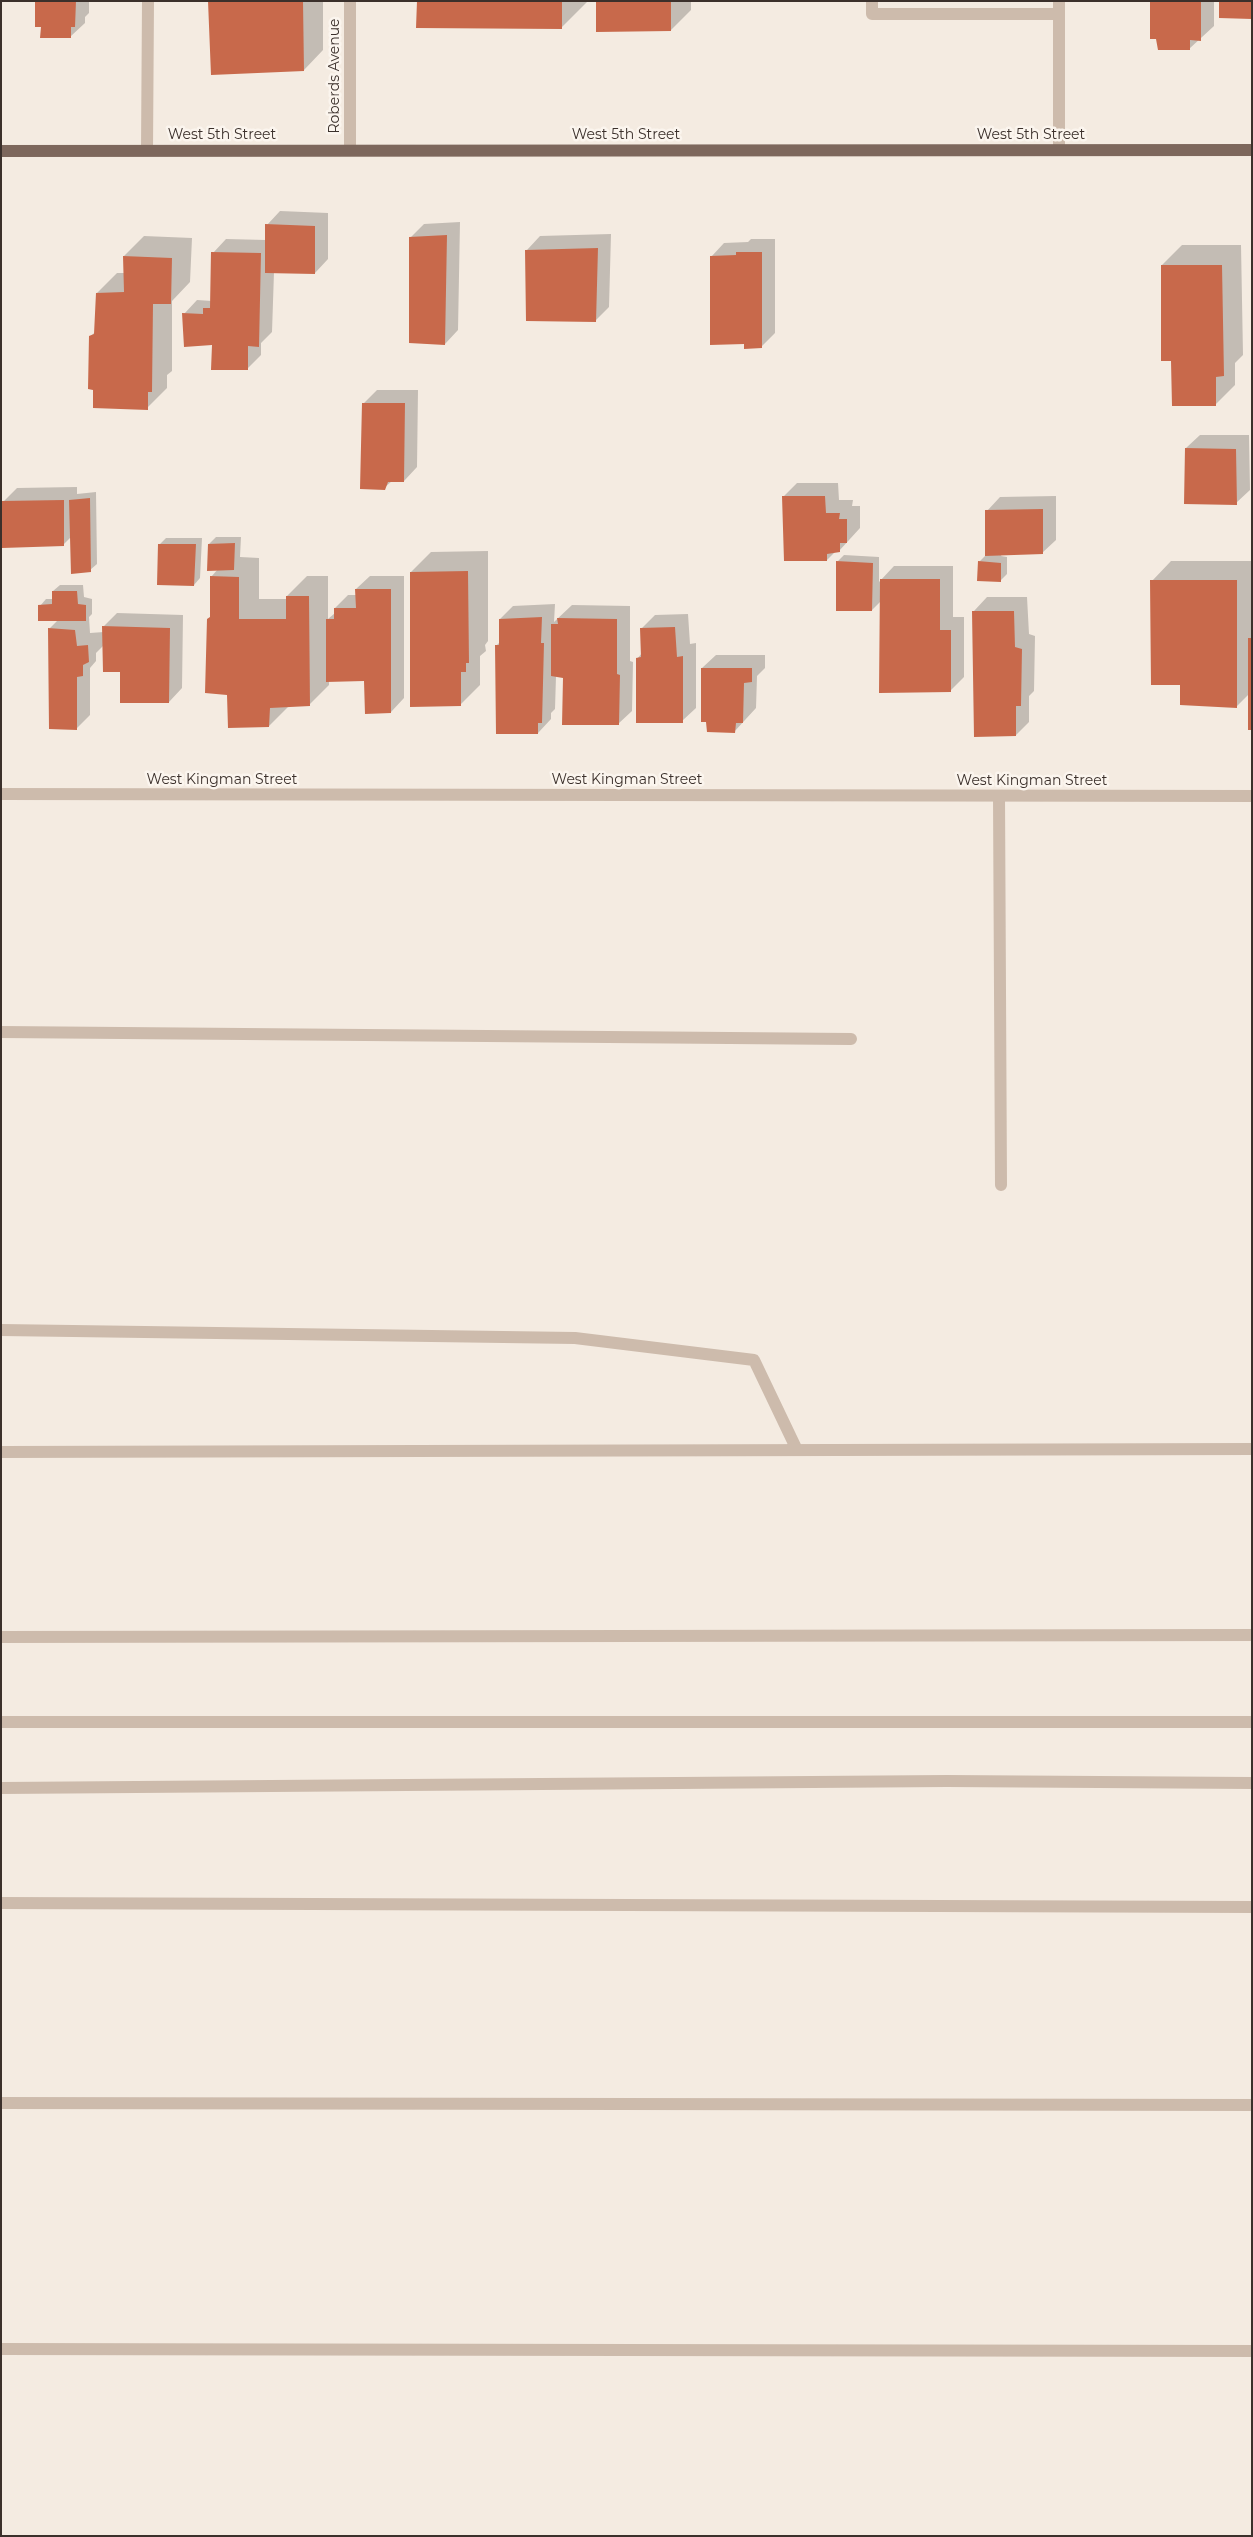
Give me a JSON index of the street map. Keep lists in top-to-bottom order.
{
  "streets": {
    "main road": ["West 5th Street"],
    "street": ["Roberds Avenue", "West Kingman Street"]
  },
  "crossings": [
    ["Roberds Avenue", "West 5th Street"]
  ]
}
